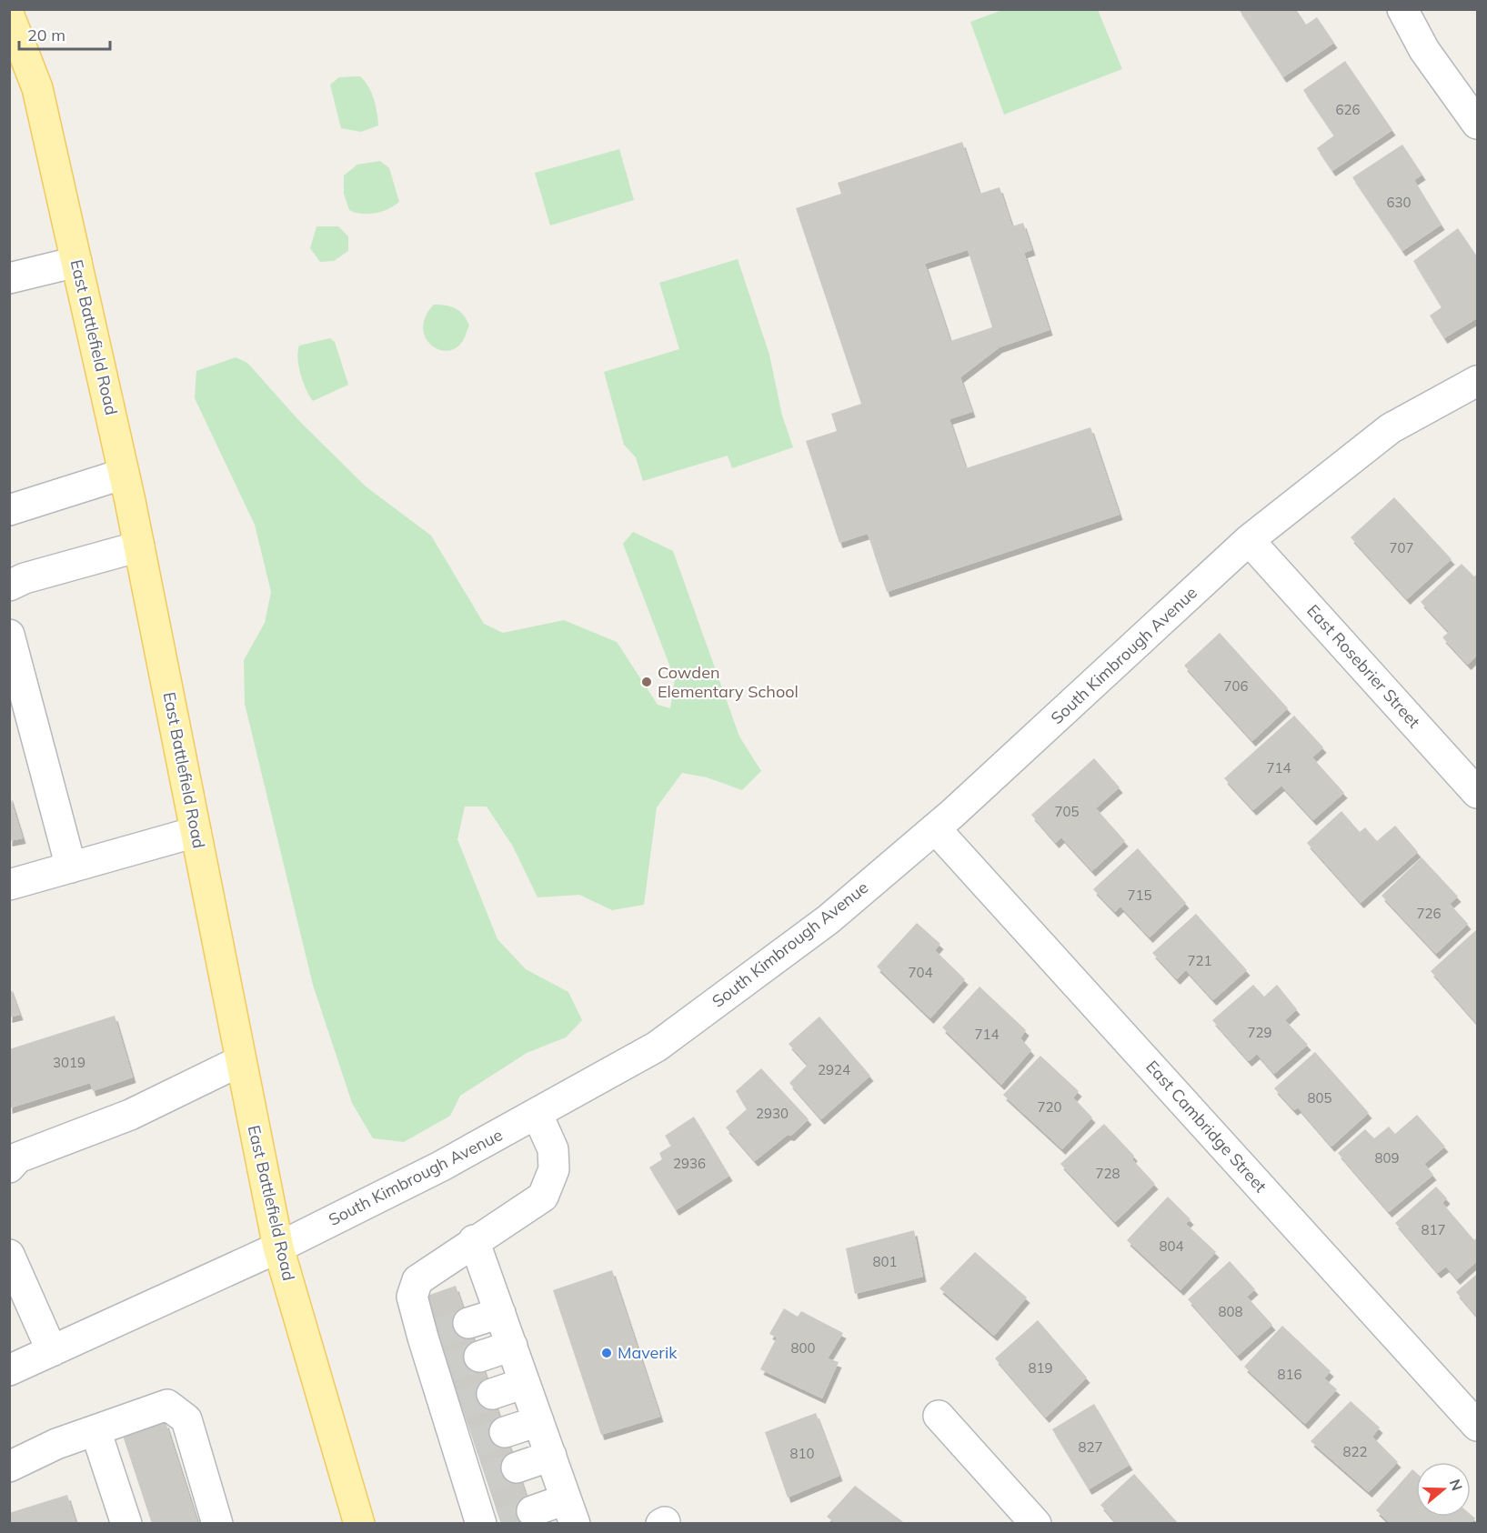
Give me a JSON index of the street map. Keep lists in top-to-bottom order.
{
  "streets": {
    "main road": ["East Battlefield Road"],
    "street": ["South Kimbrough Avenue", "East Rosebrier Street", "East Cambridge Street"]
  },
  "crossings": [
    ["East Battlefield Road", "South Kimbrough Avenue"],
    ["South Kimbrough Avenue", "East Rosebrier Street"],
    ["South Kimbrough Avenue", "East Cambridge Street"]
  ],
  "places": ["Cowden Elementary School", "Maverik"],
  "house_numbers": [
    "626",
    "630",
    "707",
    "706",
    "714",
    "705",
    "715",
    "726",
    "721",
    "704",
    "729",
    "714",
    "3019",
    "2924",
    "805",
    "720",
    "2930",
    "809",
    "2936",
    "728",
    "817",
    "804",
    "801",
    "808",
    "800",
    "819",
    "816",
    "827",
    "822",
    "810"
  ],
  "scale_bar": "20 m",
  "north": "right"
}
